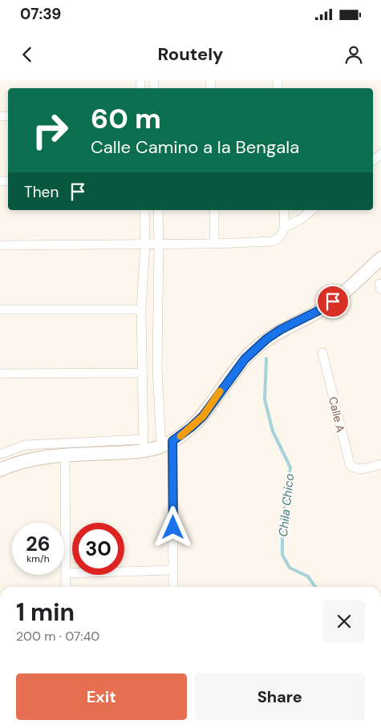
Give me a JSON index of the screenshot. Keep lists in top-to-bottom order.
{
  "streets": {
    "street": ["Calle A"]
  },
  "water": ["Chila Chico"],
  "page": {
    "status": "07:39",
    "header": "Routely",
    "turn": ["60 m", "Calle Camino a la Bengala"],
    "then": "Then",
    "speed": "26 km/h",
    "limit": "30",
    "heading": ["1 min", "200 m · 07:40"],
    "buttons": ["Exit", "Share"]
  }
}
